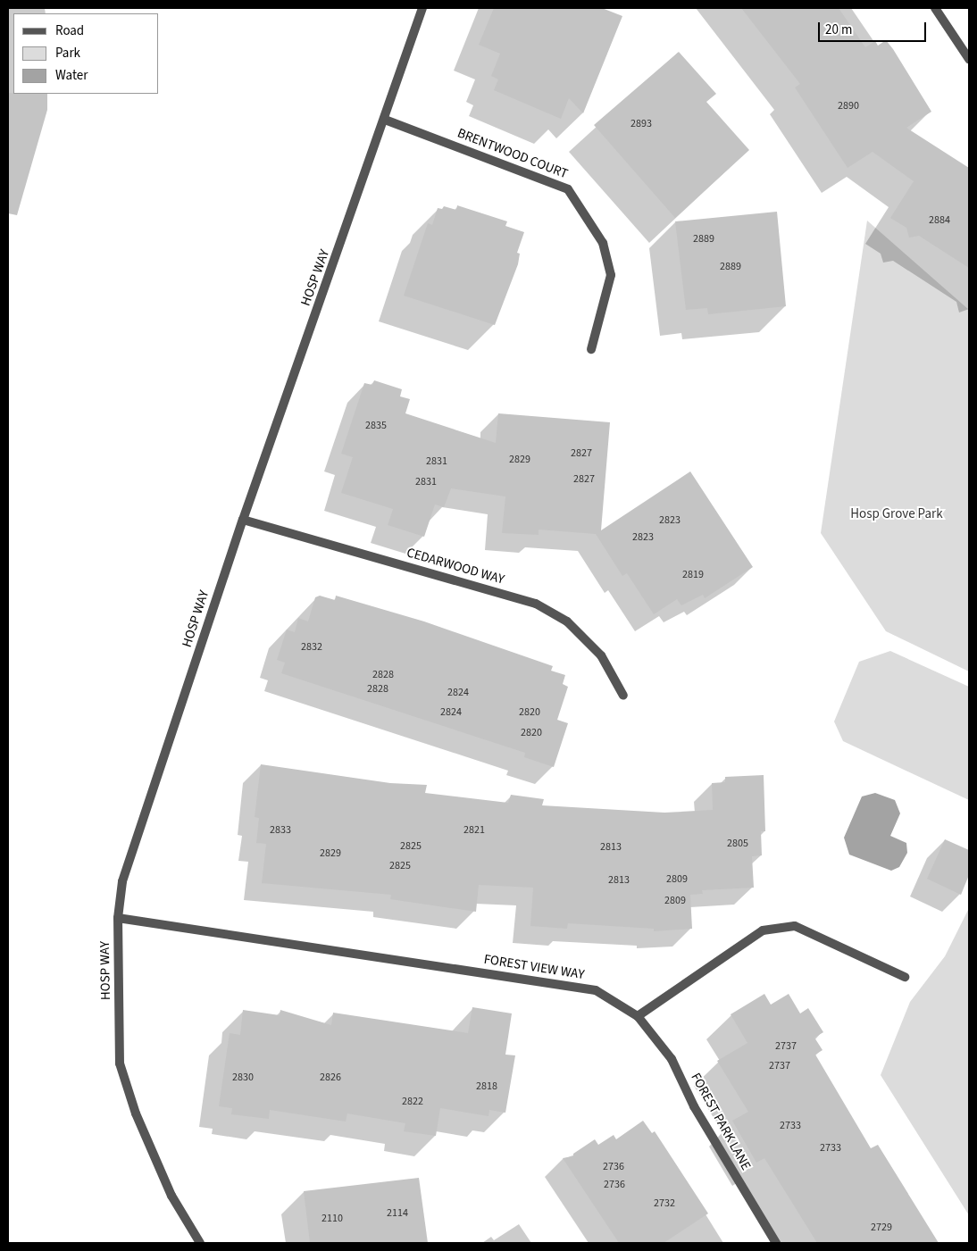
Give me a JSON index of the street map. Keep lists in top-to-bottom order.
{
  "streets": {
    "street": [
      "BRENTWOOD COURT",
      "HOSP WAY",
      "CEDARWOOD WAY",
      "FOREST VIEW WAY",
      "FOREST PARK LANE"
    ]
  },
  "crossings": [
    ["BRENTWOOD COURT", "HOSP WAY"],
    ["HOSP WAY", "CEDARWOOD WAY"],
    ["HOSP WAY", "FOREST VIEW WAY"],
    ["FOREST VIEW WAY", "FOREST PARK LANE"]
  ],
  "parks": ["Hosp Grove Park"],
  "house_numbers": [
    "2890",
    "2893",
    "2884",
    "2889",
    "2889",
    "2835",
    "2827",
    "2829",
    "2831",
    "2827",
    "2831",
    "2823",
    "2823",
    "2819",
    "2832",
    "2828",
    "2828",
    "2824",
    "2824",
    "2820",
    "2820",
    "2833",
    "2821",
    "2805",
    "2825",
    "2813",
    "2829",
    "2825",
    "2809",
    "2813",
    "2809",
    "2737",
    "2737",
    "2830",
    "2826",
    "2818",
    "2822",
    "2733",
    "2733",
    "2736",
    "2736",
    "2732",
    "2114",
    "2110",
    "2729"
  ],
  "legend": ["Road", "Park", "Water"],
  "scale_bar": "20 m"
}
